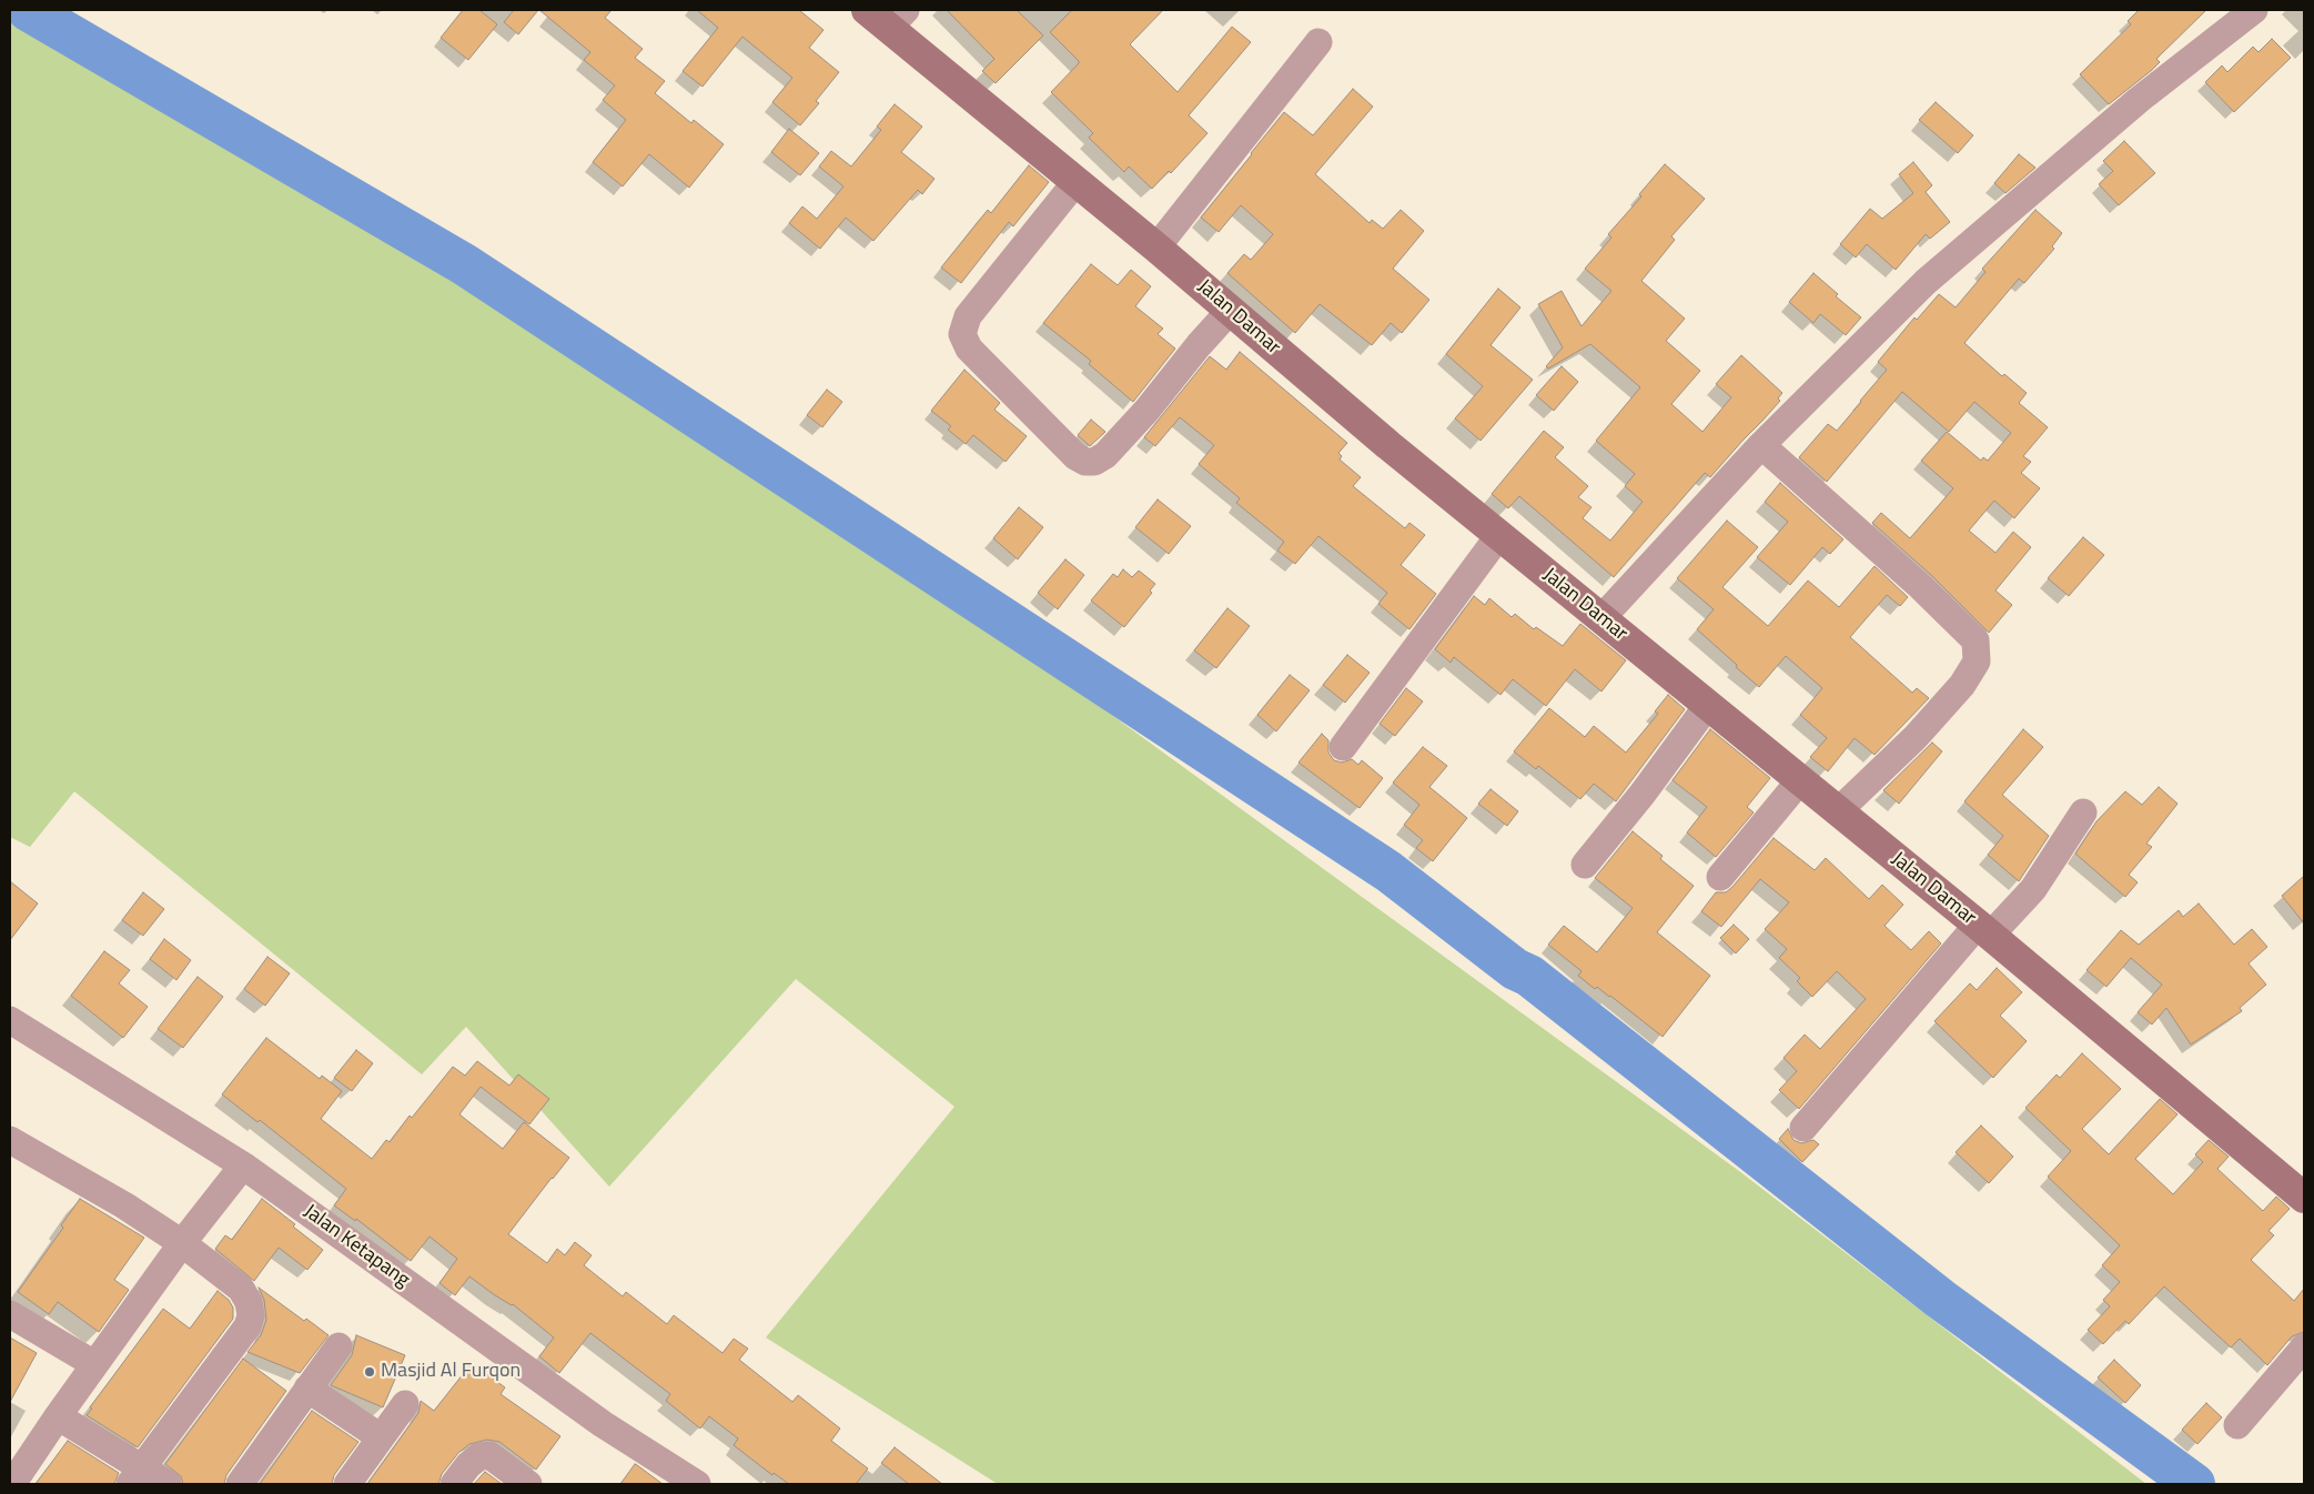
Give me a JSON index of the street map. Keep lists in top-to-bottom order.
{
  "streets": {
    "street": ["Jalan Damar", "Jalan Ketapang"]
  },
  "places": ["Masjid Al Furqon"]
}
